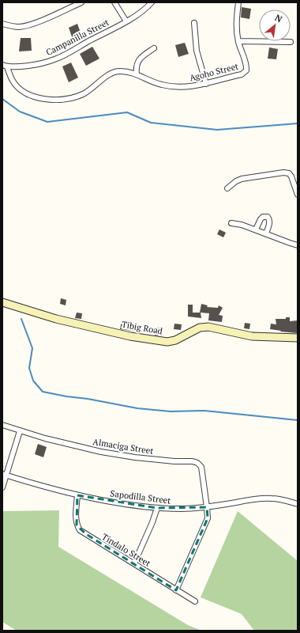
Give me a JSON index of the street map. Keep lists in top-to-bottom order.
{
  "streets": {
    "main road": ["Tibig Road"],
    "street": [
      "Campanilla Street",
      "Agoho Street",
      "Almaciga Street",
      "Sapodilla Street",
      "Tindalo Street"
    ]
  },
  "crossings": [
    ["Campanilla Street", "Agoho Street"],
    ["Almaciga Street", "Sapodilla Street"],
    ["Almaciga Street", "Tindalo Street"],
    ["Sapodilla Street", "Tindalo Street"]
  ],
  "north": "top right"
}
